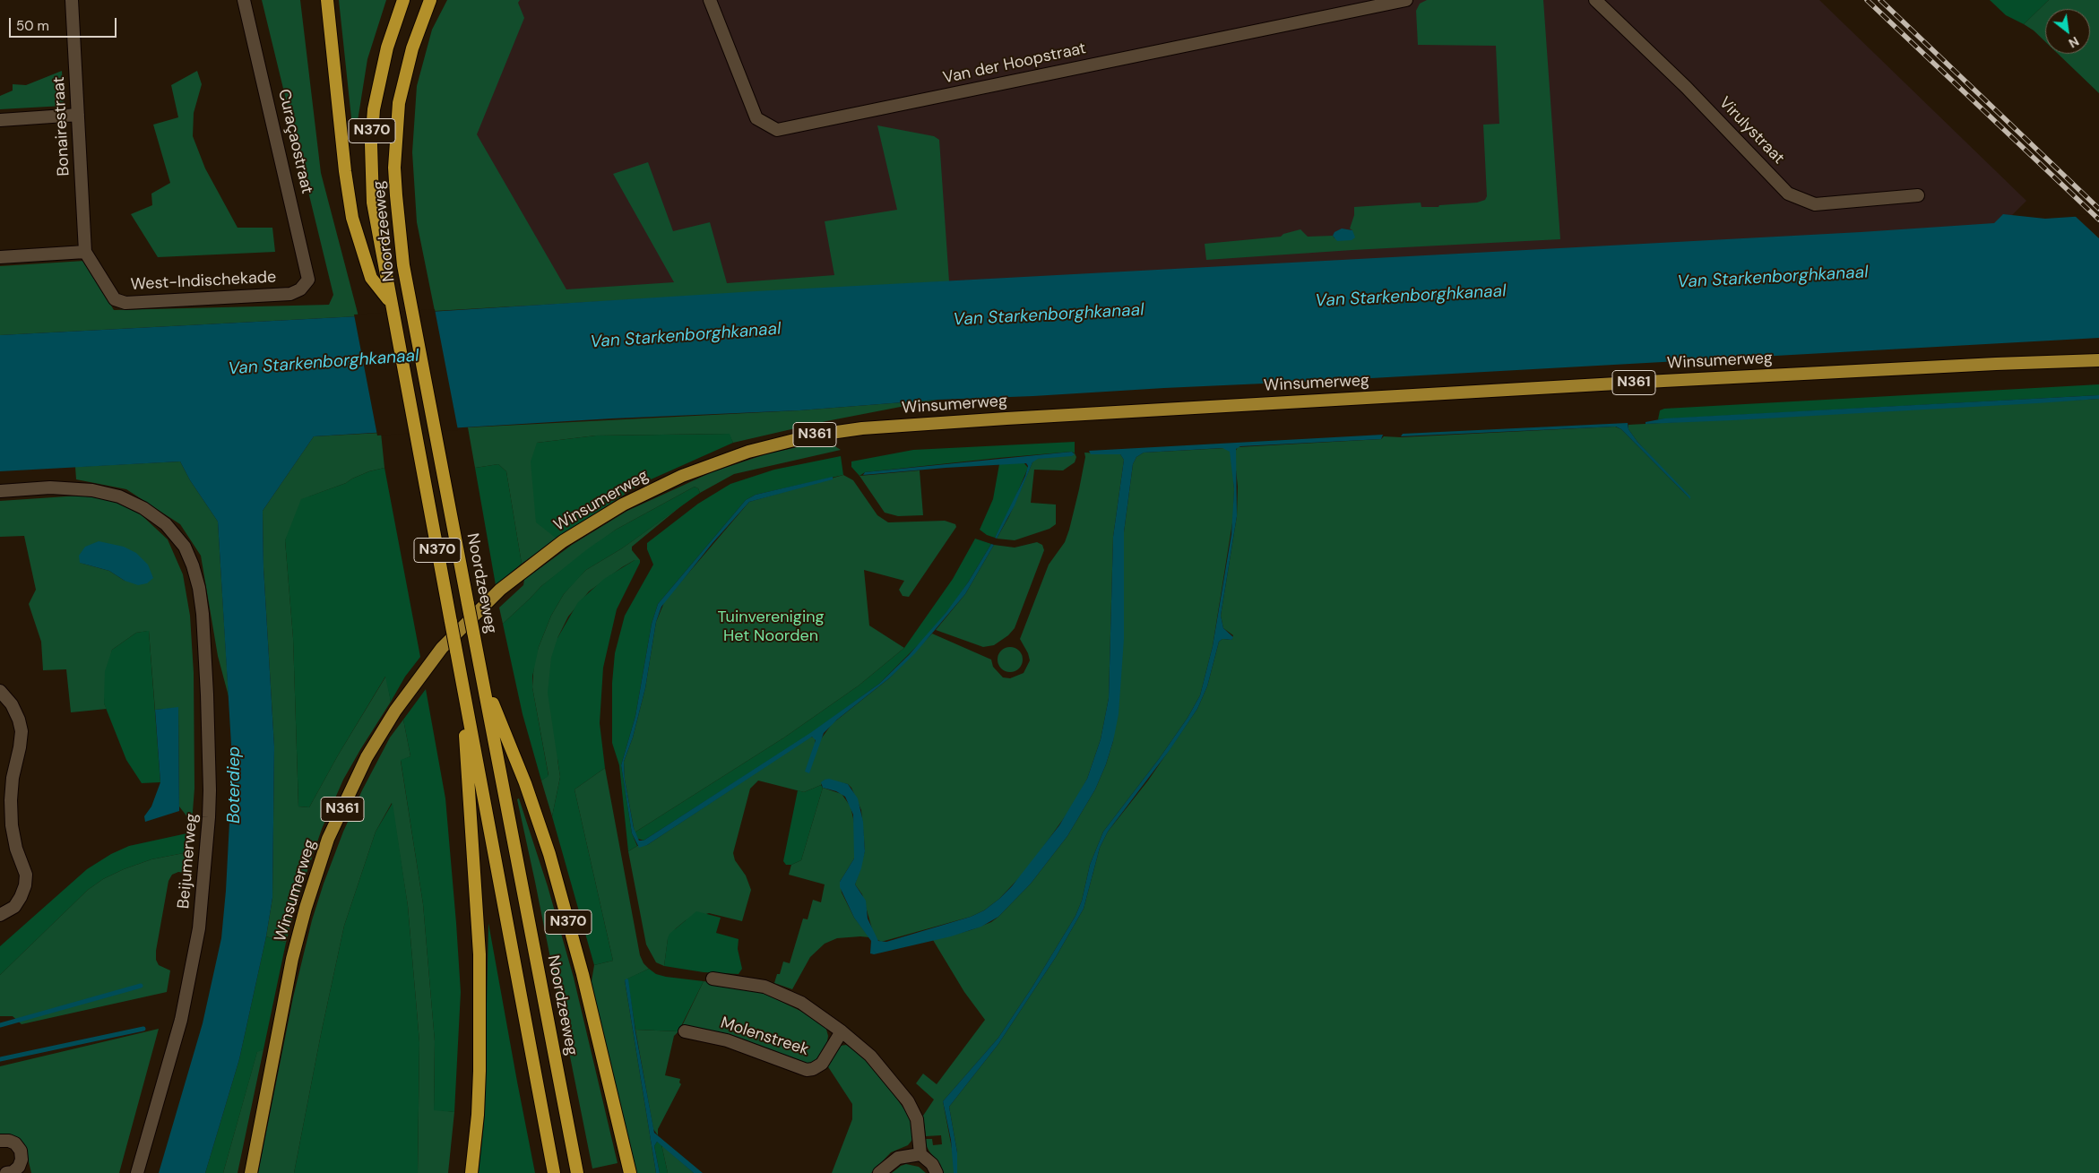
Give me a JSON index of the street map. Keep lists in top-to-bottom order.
{
  "streets": {
    "highway": ["N370", "Noordzeeweg"],
    "main road": ["Winsumerweg", "N361"],
    "street": [
      "Van der Hoopstraat",
      "Bonairestraat",
      "Virulystraat",
      "Curaçaostraat",
      "West-Indischekade",
      "Beijumerweg",
      "Molenstreek"
    ]
  },
  "crossings": [
    ["Bonairestraat", "West-Indischekade"],
    ["N370", "Noordzeeweg"],
    ["Curaçaostraat", "West-Indischekade"]
  ],
  "water": ["Van Starkenborghkanaal", "Boterdiep"],
  "parks": ["Tuinvereniging Het Noorden"],
  "scale_bar": "50 m",
  "north": "bottom right"
}
